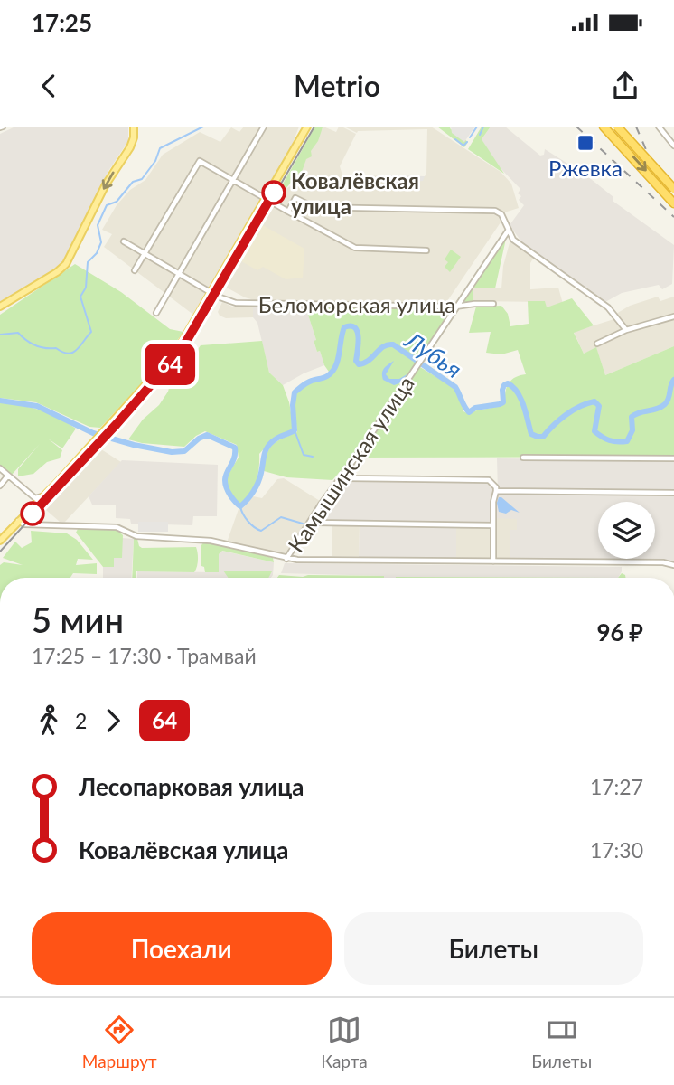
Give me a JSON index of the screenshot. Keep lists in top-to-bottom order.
{
  "streets": {
    "street": ["Беломорская улица", "Камышинская улица"]
  },
  "crossings": [
    ["Беломорская улица", "Камышинская улица"]
  ],
  "water": ["Лубья"],
  "places": {
    "transit": ["Ржевка"],
    "other": ["Ковалёвская улица"]
  },
  "lines": ["tram line 64"],
  "page": {
    "status": "17:25",
    "header": "Metrio",
    "on_map": "64",
    "heading": ["5 мин", "17:25 – 17:30 · Трамвай", "96 ₽"],
    "legs": ["2", "64"],
    "list": [
      {
        "name": "Лесопарковая улица",
        "value": "17:27"
      },
      {
        "name": "Ковалёвская улица",
        "value": "17:30"
      }
    ],
    "buttons": ["Поехали", "Билеты"],
    "tabs": ["Маршрут", "Карта", "Билеты"]
  }
}
